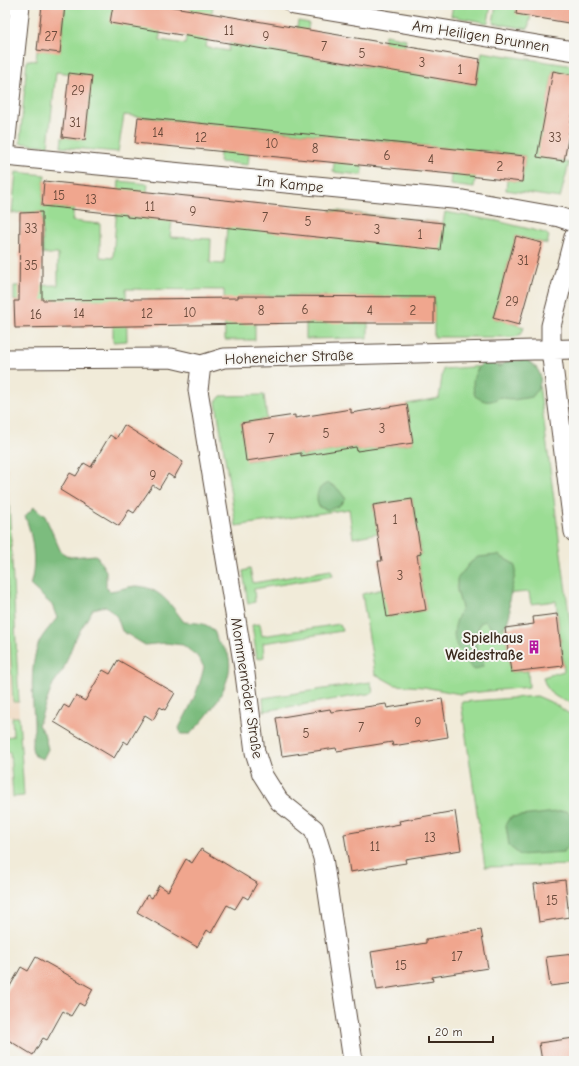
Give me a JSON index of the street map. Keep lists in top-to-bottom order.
{
  "streets": {
    "street": [
      "Am Heiligen Brunnen",
      "Im Kampe",
      "Hoheneicher Straße",
      "Mommenröder Straße"
    ]
  },
  "crossings": [
    ["Hoheneicher Straße", "Mommenröder Straße"]
  ],
  "places": {
    "building": ["Spielhaus Weidestraße"]
  },
  "house_numbers": [
    "11",
    "27",
    "9",
    "7",
    "5",
    "3",
    "1",
    "29",
    "31",
    "14",
    "12",
    "33",
    "10",
    "8",
    "6",
    "4",
    "2",
    "15",
    "13",
    "11",
    "9",
    "7",
    "5",
    "33",
    "3",
    "1",
    "31",
    "35",
    "29",
    "6",
    "8",
    "4",
    "2",
    "10",
    "14",
    "12",
    "16",
    "3",
    "5",
    "7",
    "9",
    "1",
    "3",
    "9",
    "7",
    "5",
    "13",
    "11",
    "15",
    "17",
    "15"
  ],
  "scale_bar": "20 m"
}
